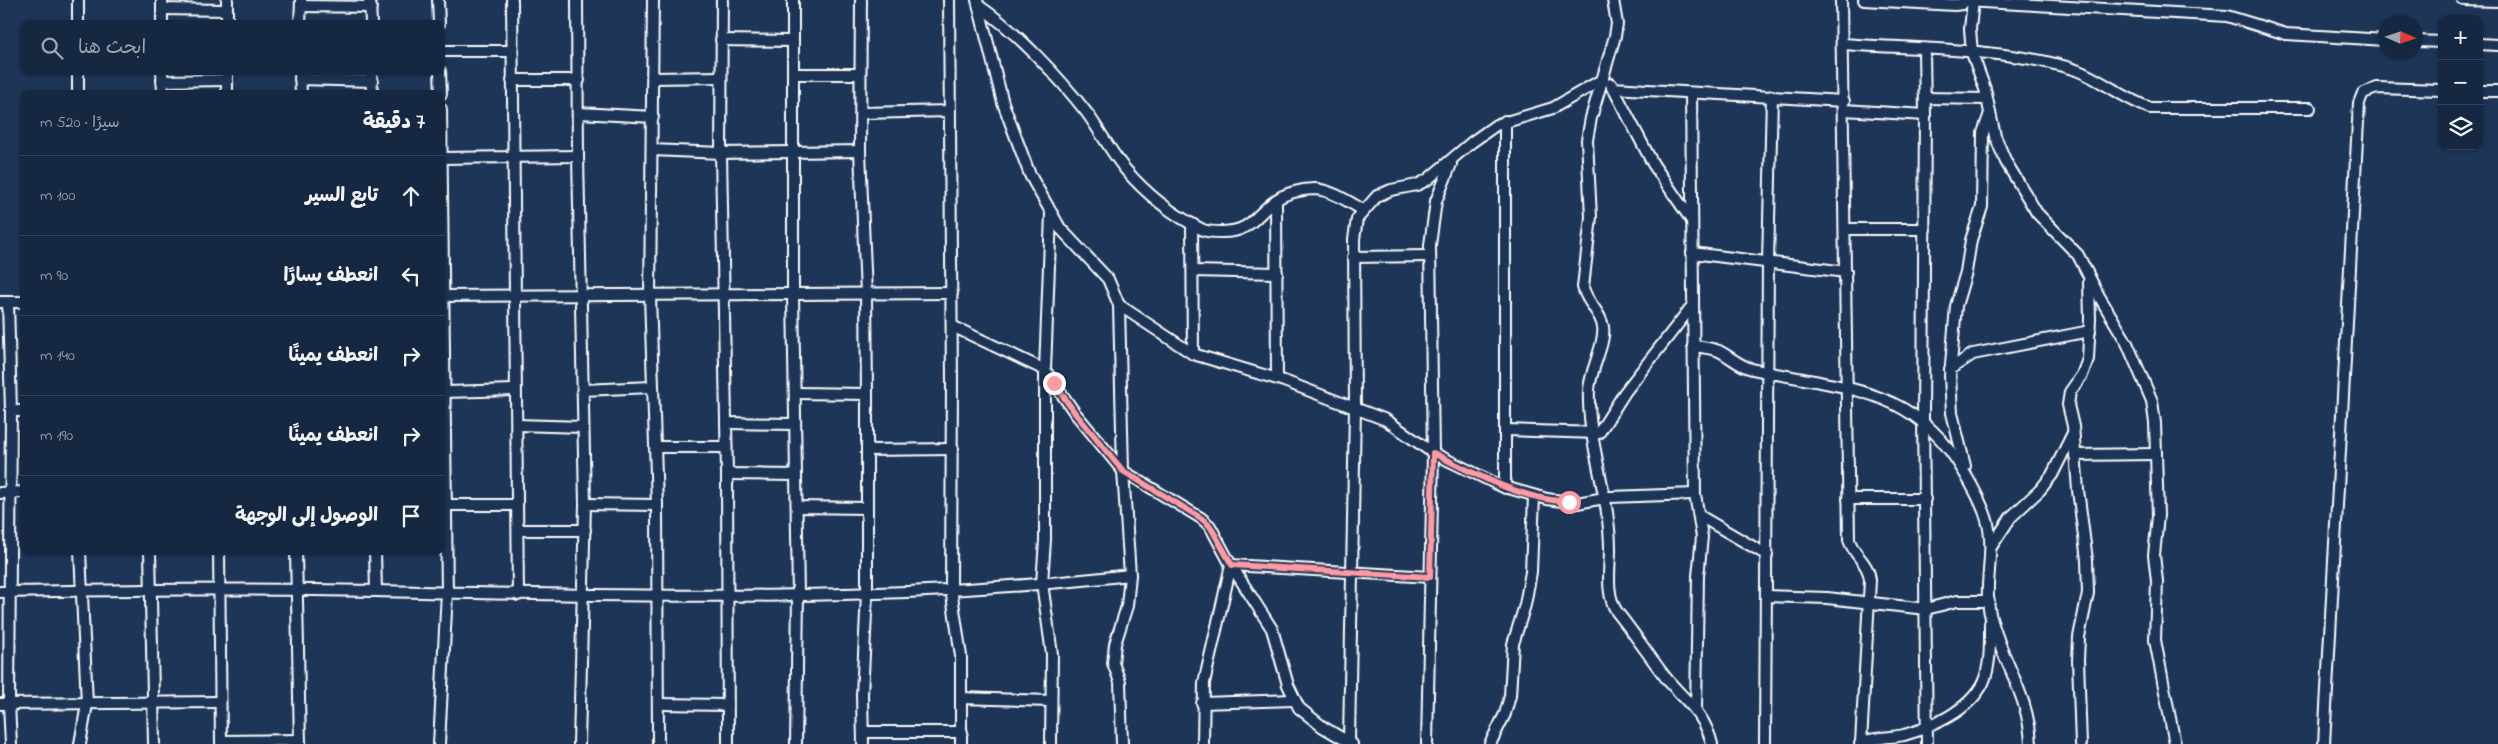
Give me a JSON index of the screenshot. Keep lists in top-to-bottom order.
{
  "north": "right",
  "page": {
    "map_buttons": ["+", "−"],
    "search": "ابحث هنا",
    "heading": ["7 دقيقة", "سيرًا · 520 m"],
    "list": [
      ["تابع السير", "100 m"],
      ["انعطف يسارًا", "90 m"],
      ["انعطف يمينًا", "140 m"],
      ["انعطف يمينًا", "190 m"],
      "الوصول إلى الوجهة"
    ]
  }
}
